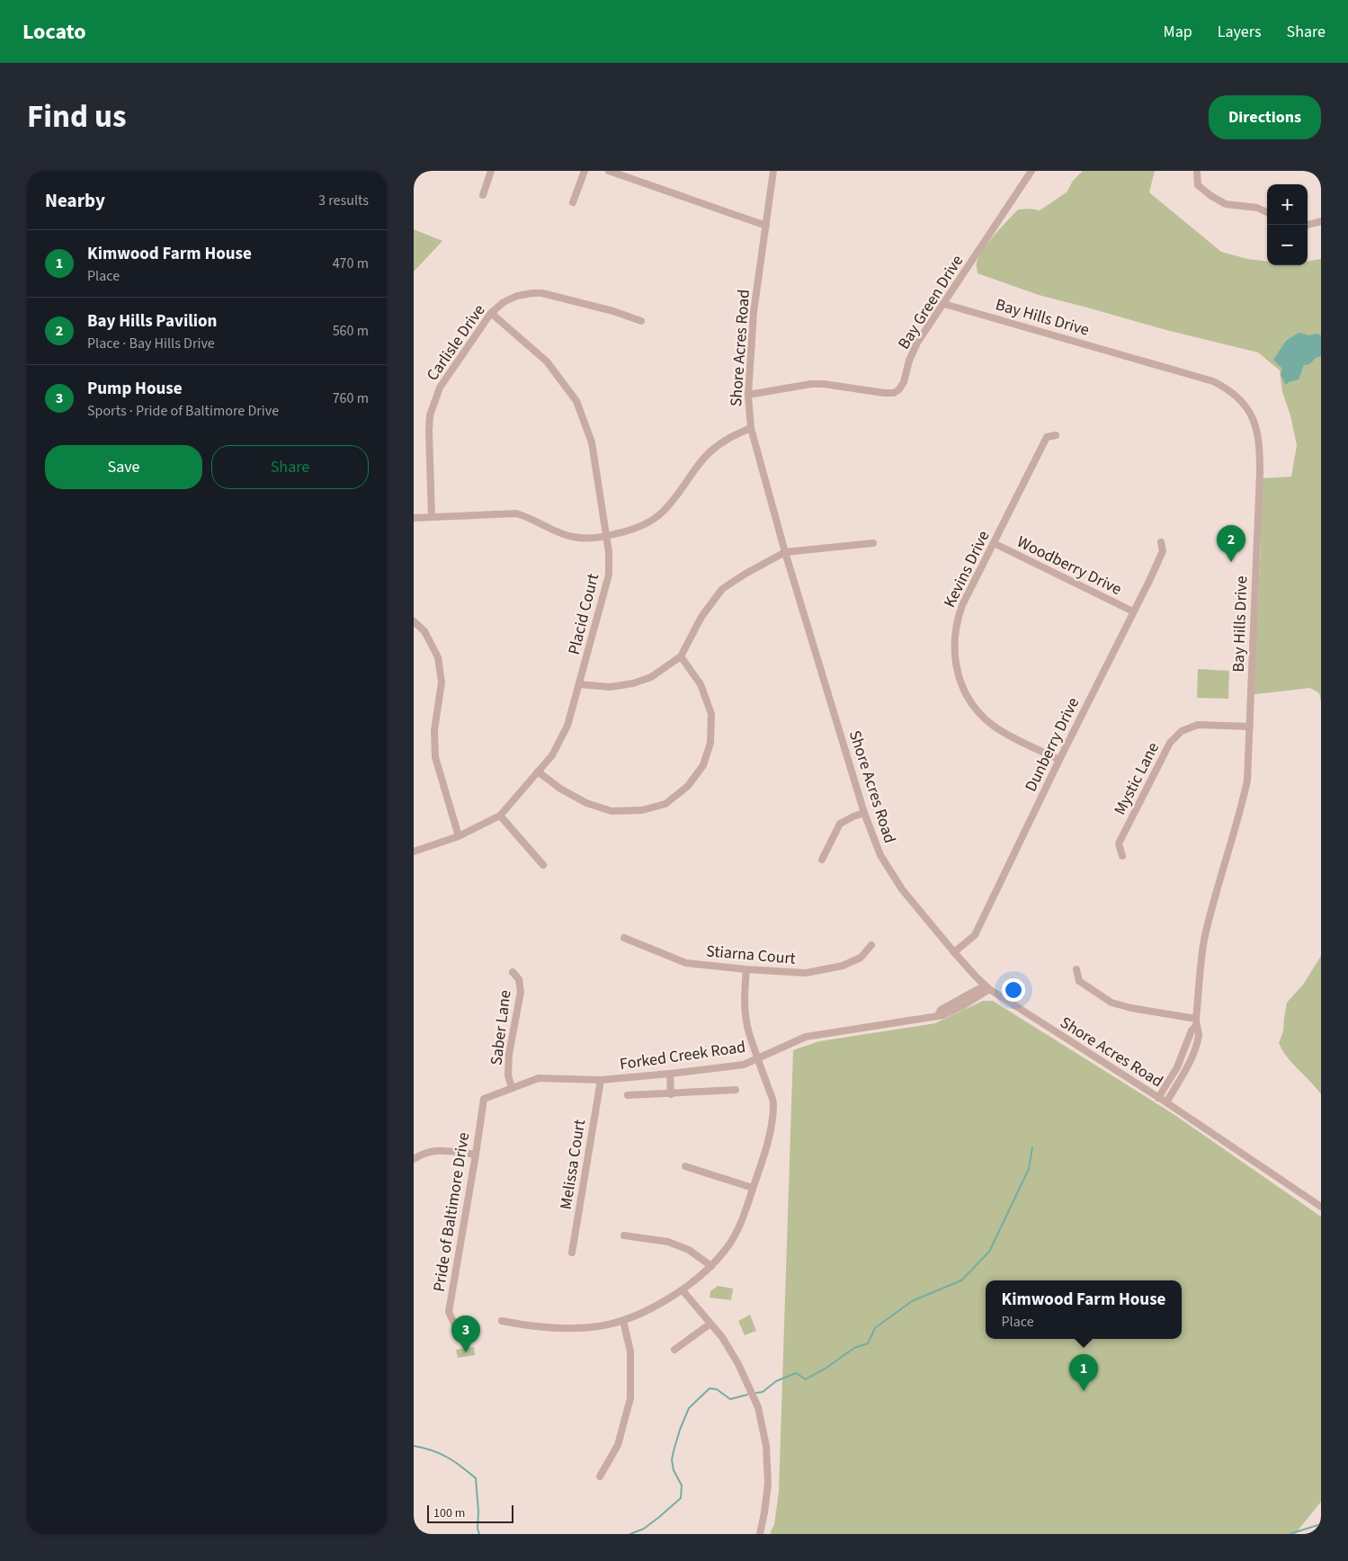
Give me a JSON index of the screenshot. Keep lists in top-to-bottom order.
{
  "streets": {
    "street": [
      "Bay Green Drive",
      "Bay Hills Drive",
      "Carlisle Drive",
      "Shore Acres Road",
      "Woodberry Drive",
      "Kevins Drive",
      "Placid Court",
      "Dunberry Drive",
      "Mystic Lane",
      "Stiarna Court",
      "Saber Lane",
      "Forked Creek Road",
      "Melissa Court",
      "Pride of Baltimore Drive"
    ]
  },
  "crossings": [
    ["Bay Green Drive", "Bay Hills Drive"],
    ["Bay Green Drive", "Shore Acres Road"],
    ["Bay Hills Drive", "Shore Acres Road"],
    ["Bay Hills Drive", "Mystic Lane"],
    ["Carlisle Drive", "Placid Court"],
    ["Shore Acres Road", "Dunberry Drive"],
    ["Shore Acres Road", "Forked Creek Road"],
    ["Woodberry Drive", "Kevins Drive"],
    ["Woodberry Drive", "Dunberry Drive"],
    ["Kevins Drive", "Dunberry Drive"],
    ["Saber Lane", "Forked Creek Road"],
    ["Forked Creek Road", "Melissa Court"],
    ["Forked Creek Road", "Pride of Baltimore Drive"]
  ],
  "scale_bar": "100 m",
  "page": {
    "header": "Locato",
    "nav": ["Map", "Layers", "Share"],
    "title": "Find us",
    "buttons": [
      "Directions",
      ["Save", "Share"]
    ],
    "heading": ["Nearby", "3 results"],
    "map_buttons": ["+", "−"],
    "list": [
      {
        "mark": "1",
        "name": "Kimwood Farm House",
        "note": "Place",
        "value": "470 m"
      },
      {
        "mark": "2",
        "name": "Bay Hills Pavilion",
        "note": "Place · Bay Hills Drive",
        "value": "560 m"
      },
      {
        "mark": "3",
        "name": "Pump House",
        "note": "Sports · Pride of Baltimore Drive",
        "value": "760 m"
      }
    ],
    "pins": ["2", "3", "1"],
    "popup": ["Kimwood Farm House", "Place"],
    "scale": "100 m"
  }
}
